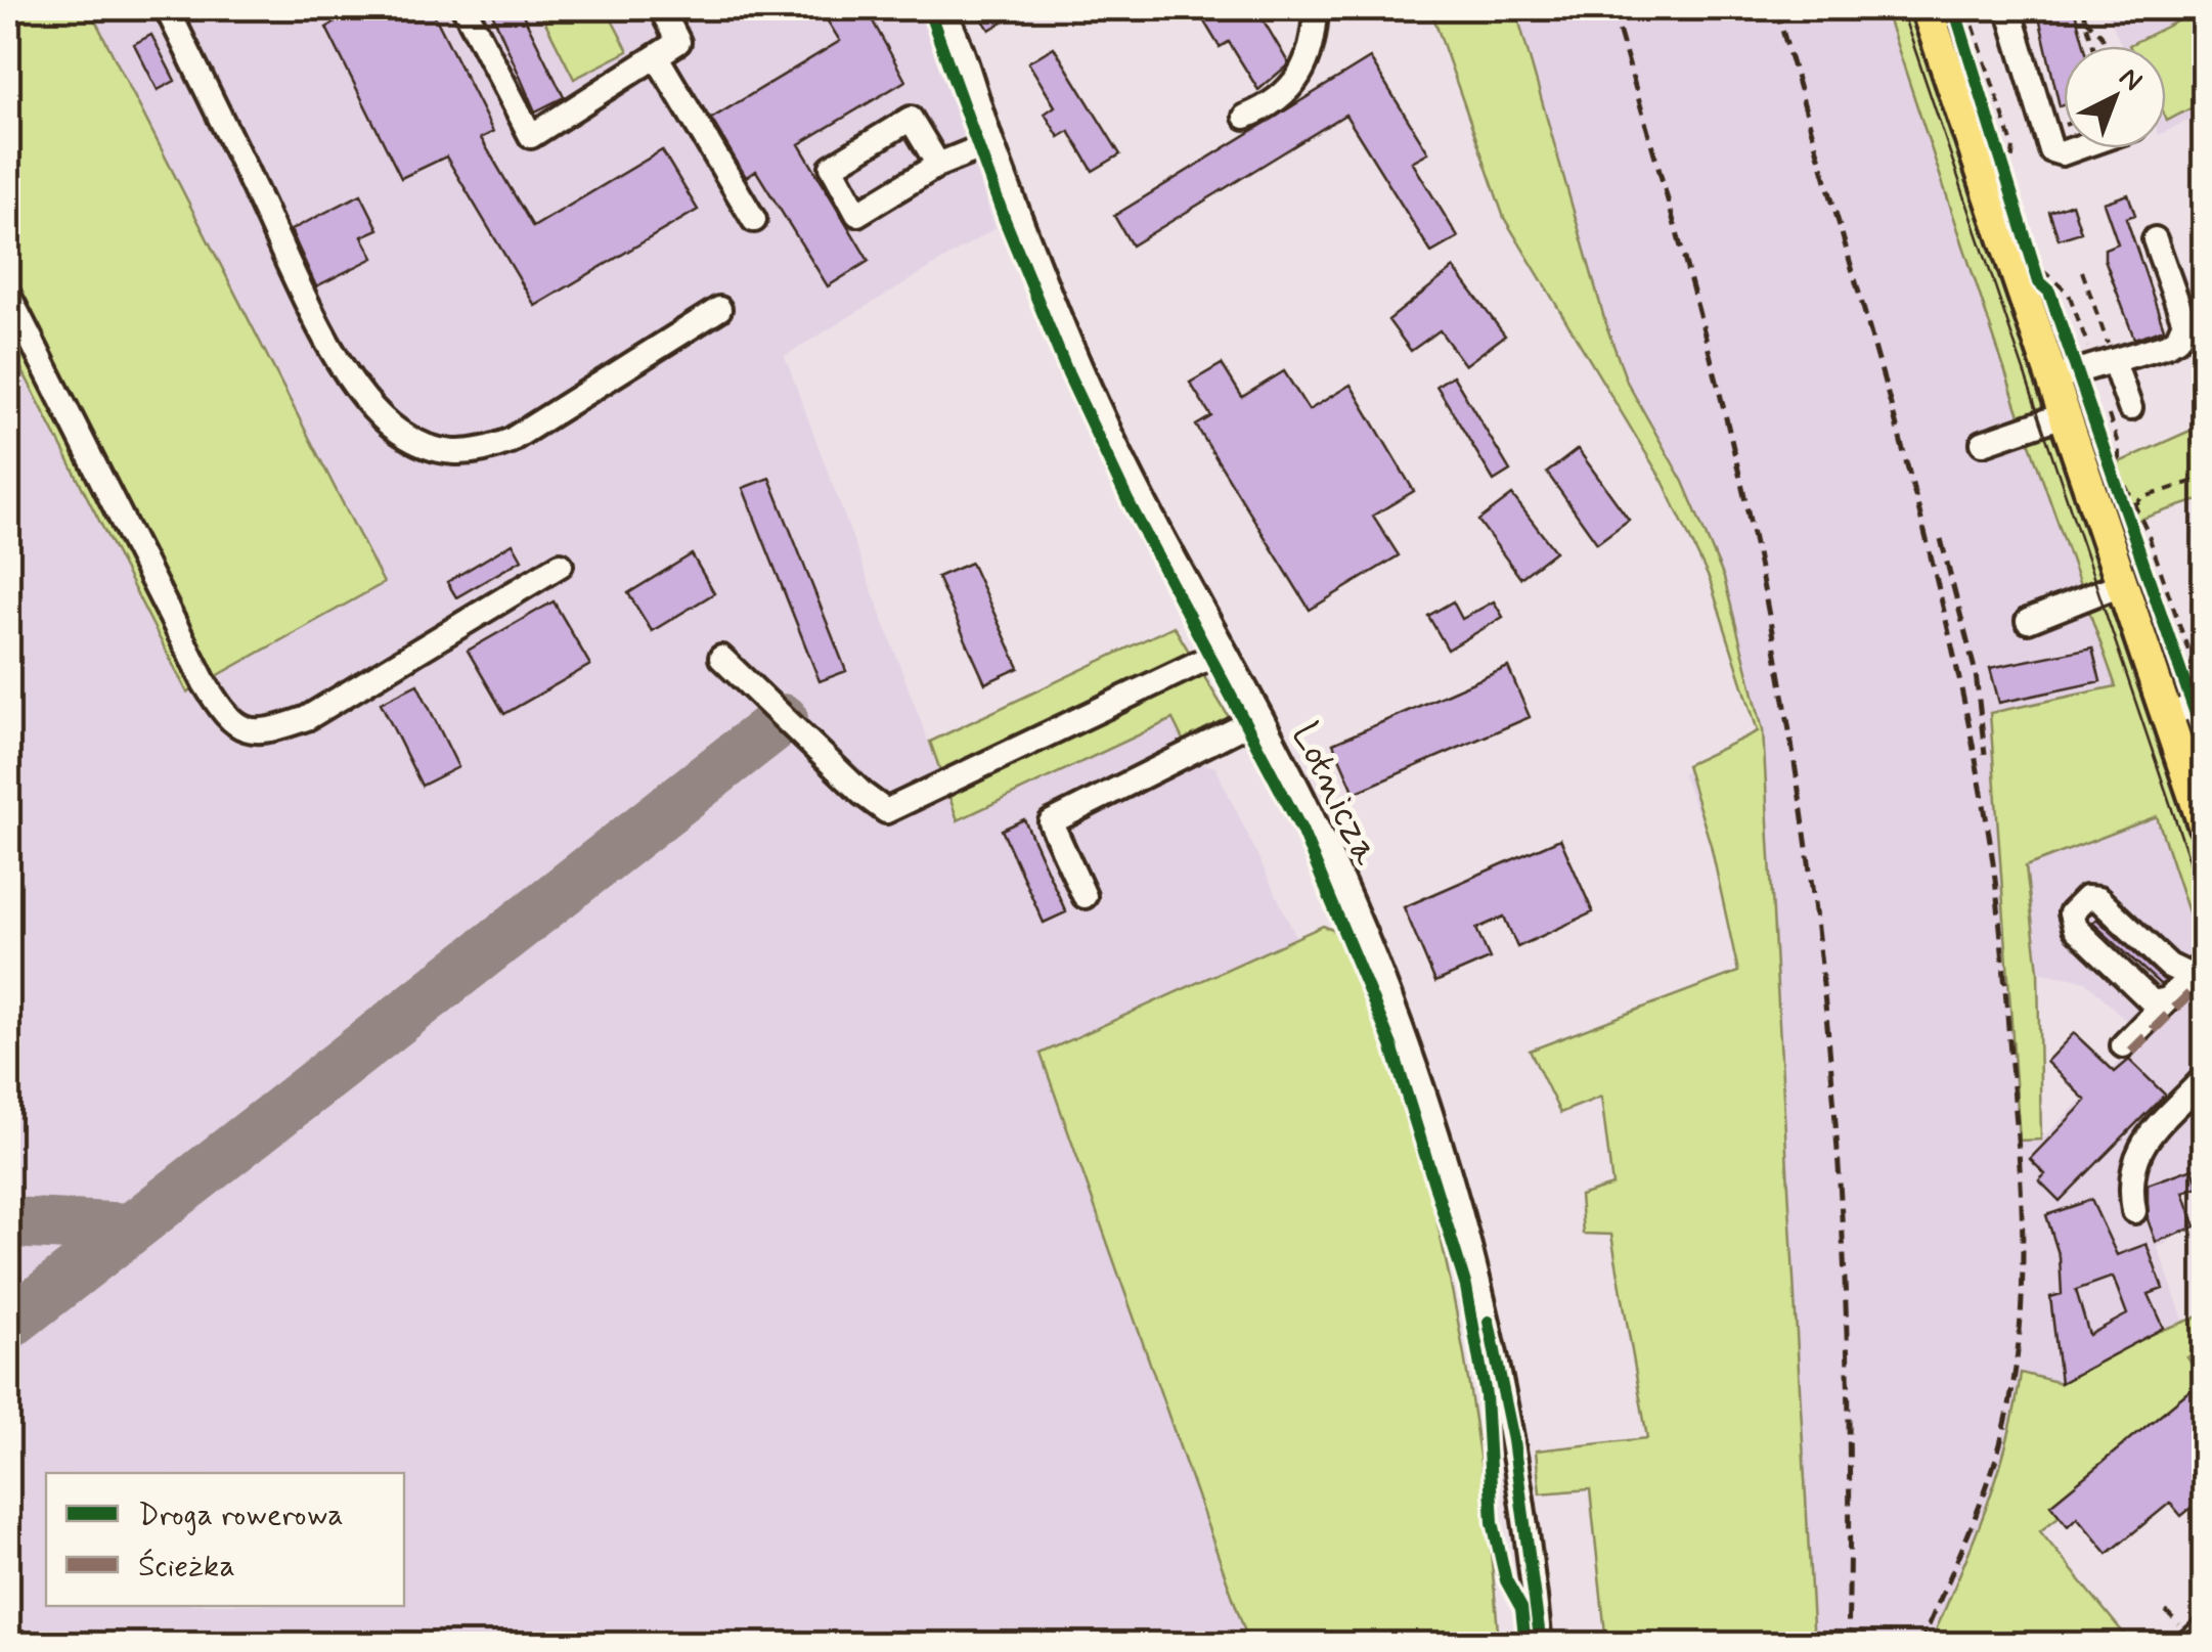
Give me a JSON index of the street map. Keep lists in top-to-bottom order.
{
  "streets": {
    "street": ["Lotnicza"]
  },
  "legend": ["Droga rowerowa", "Ścieżka"],
  "north": "top right"
}
